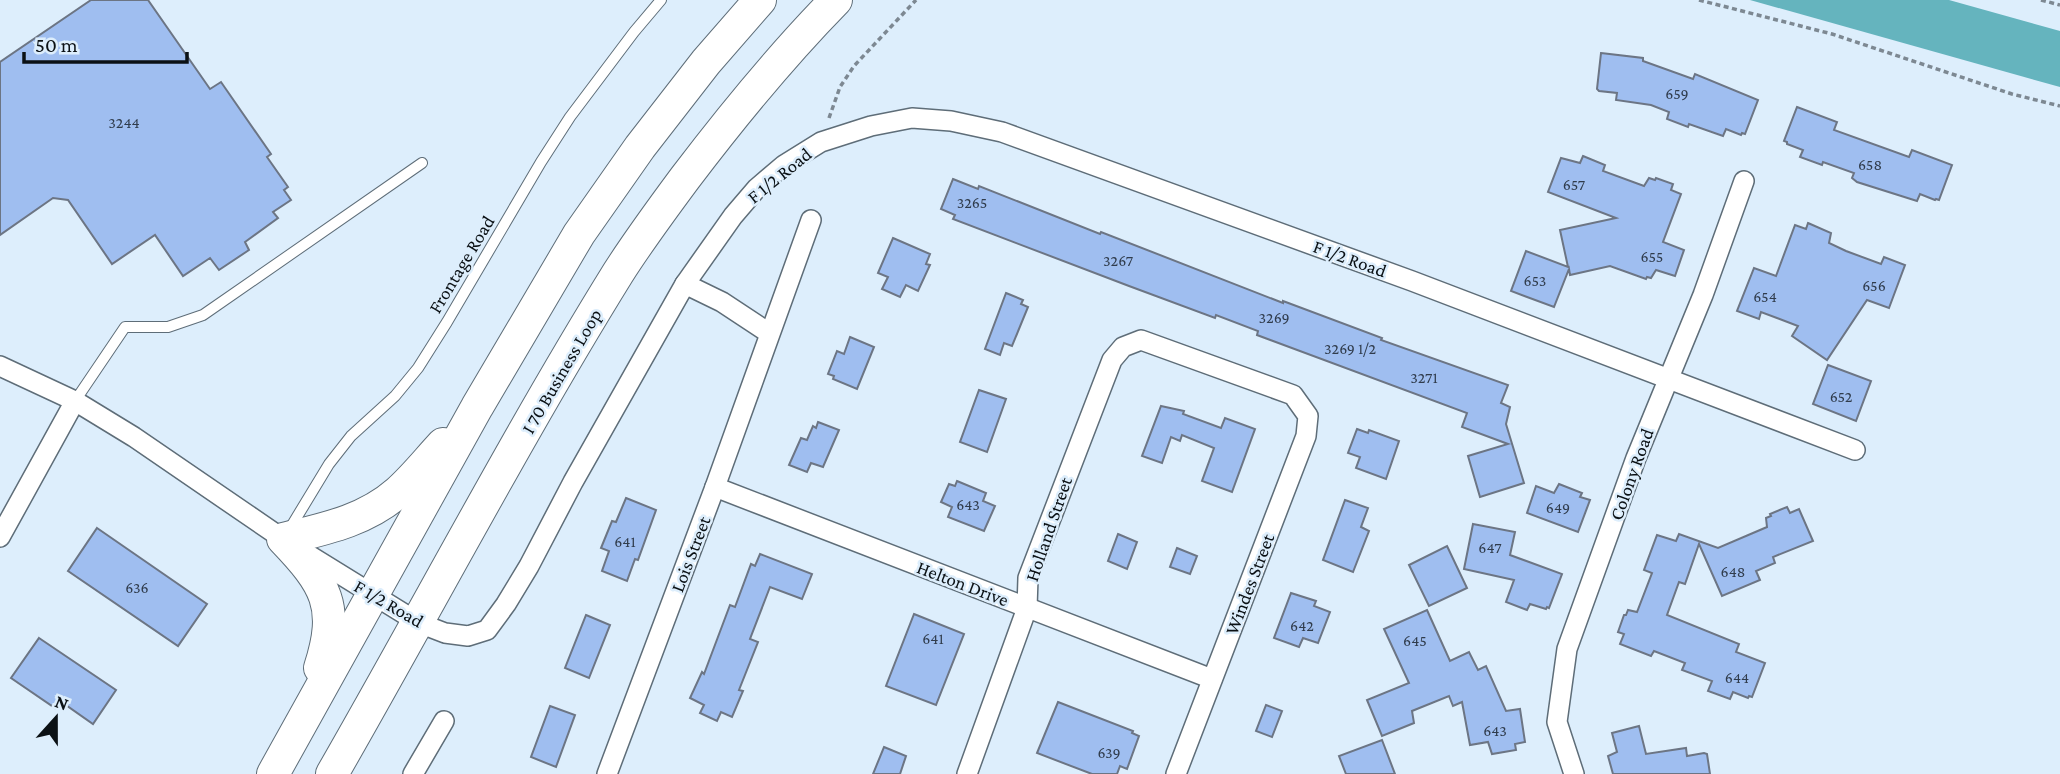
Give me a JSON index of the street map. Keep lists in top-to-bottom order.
{
  "streets": {
    "main road": ["I 70 Business Loop"],
    "street": [
      "F 1/2 Road",
      "Colony Road",
      "Holland Street",
      "Lois Street",
      "Helton Drive",
      "Windes Street"
    ],
    "lane": ["Frontage Road"]
  },
  "crossings": [
    ["F 1/2 Road", "Frontage Road"],
    ["F 1/2 Road", "I 70 Business Loop"],
    ["F 1/2 Road", "Colony Road"],
    ["Holland Street", "Helton Drive"],
    ["Holland Street", "Windes Street"],
    ["Lois Street", "Helton Drive"],
    ["Helton Drive", "Windes Street"]
  ],
  "house_numbers": [
    "659",
    "3244",
    "658",
    "657",
    "3265",
    "655",
    "3267",
    "653",
    "656",
    "654",
    "3269",
    "3269 1/2",
    "3271",
    "652",
    "643",
    "649",
    "641",
    "647",
    "648",
    "636",
    "642",
    "641",
    "645",
    "644",
    "643",
    "639"
  ],
  "scale_bar": "50 m",
  "north": "top"
}
